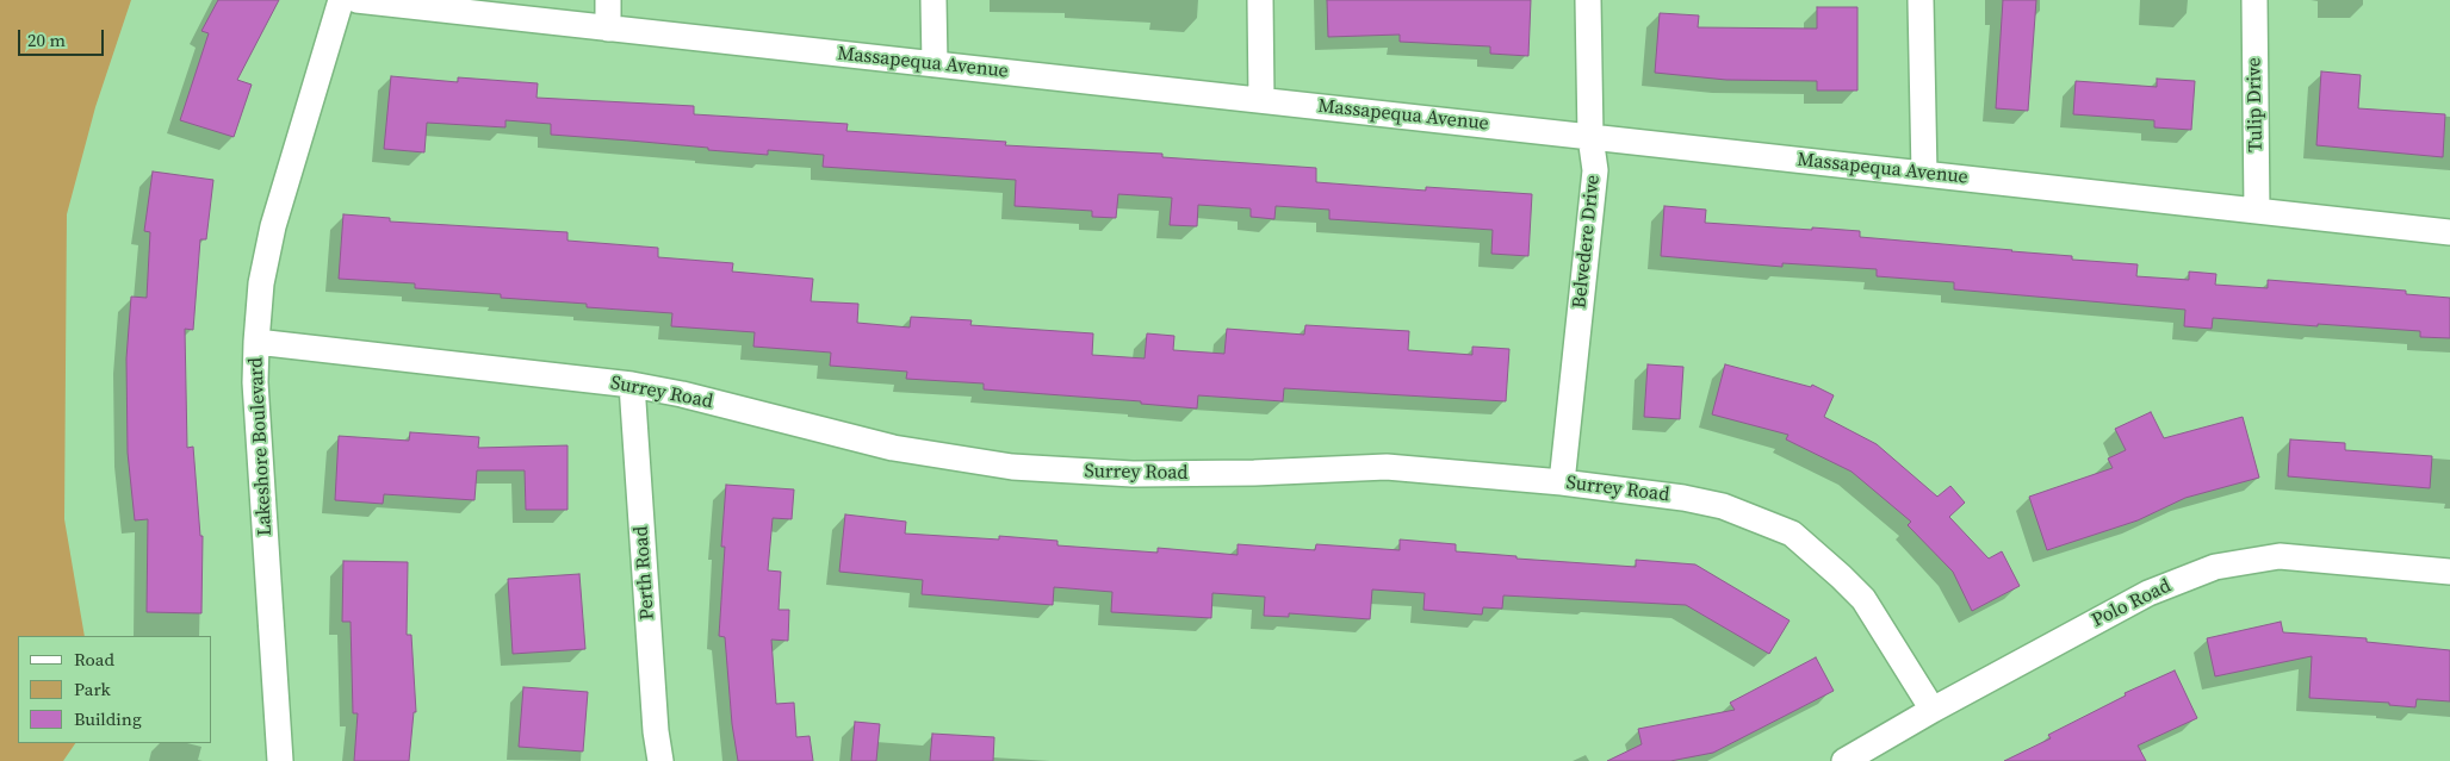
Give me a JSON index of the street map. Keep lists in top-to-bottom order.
{
  "streets": {
    "street": [
      "Massapequa Avenue",
      "Tulip Drive",
      "Belvedere Drive",
      "Surrey Road",
      "Lakeshore Boulevard",
      "Perth Road",
      "Polo Road"
    ]
  },
  "crossings": [
    ["Massapequa Avenue", "Tulip Drive"],
    ["Massapequa Avenue", "Belvedere Drive"],
    ["Belvedere Drive", "Surrey Road"],
    ["Surrey Road", "Lakeshore Boulevard"],
    ["Surrey Road", "Perth Road"],
    ["Surrey Road", "Polo Road"]
  ],
  "legend": ["Road", "Park", "Building"],
  "scale_bar": "20 m"
}
